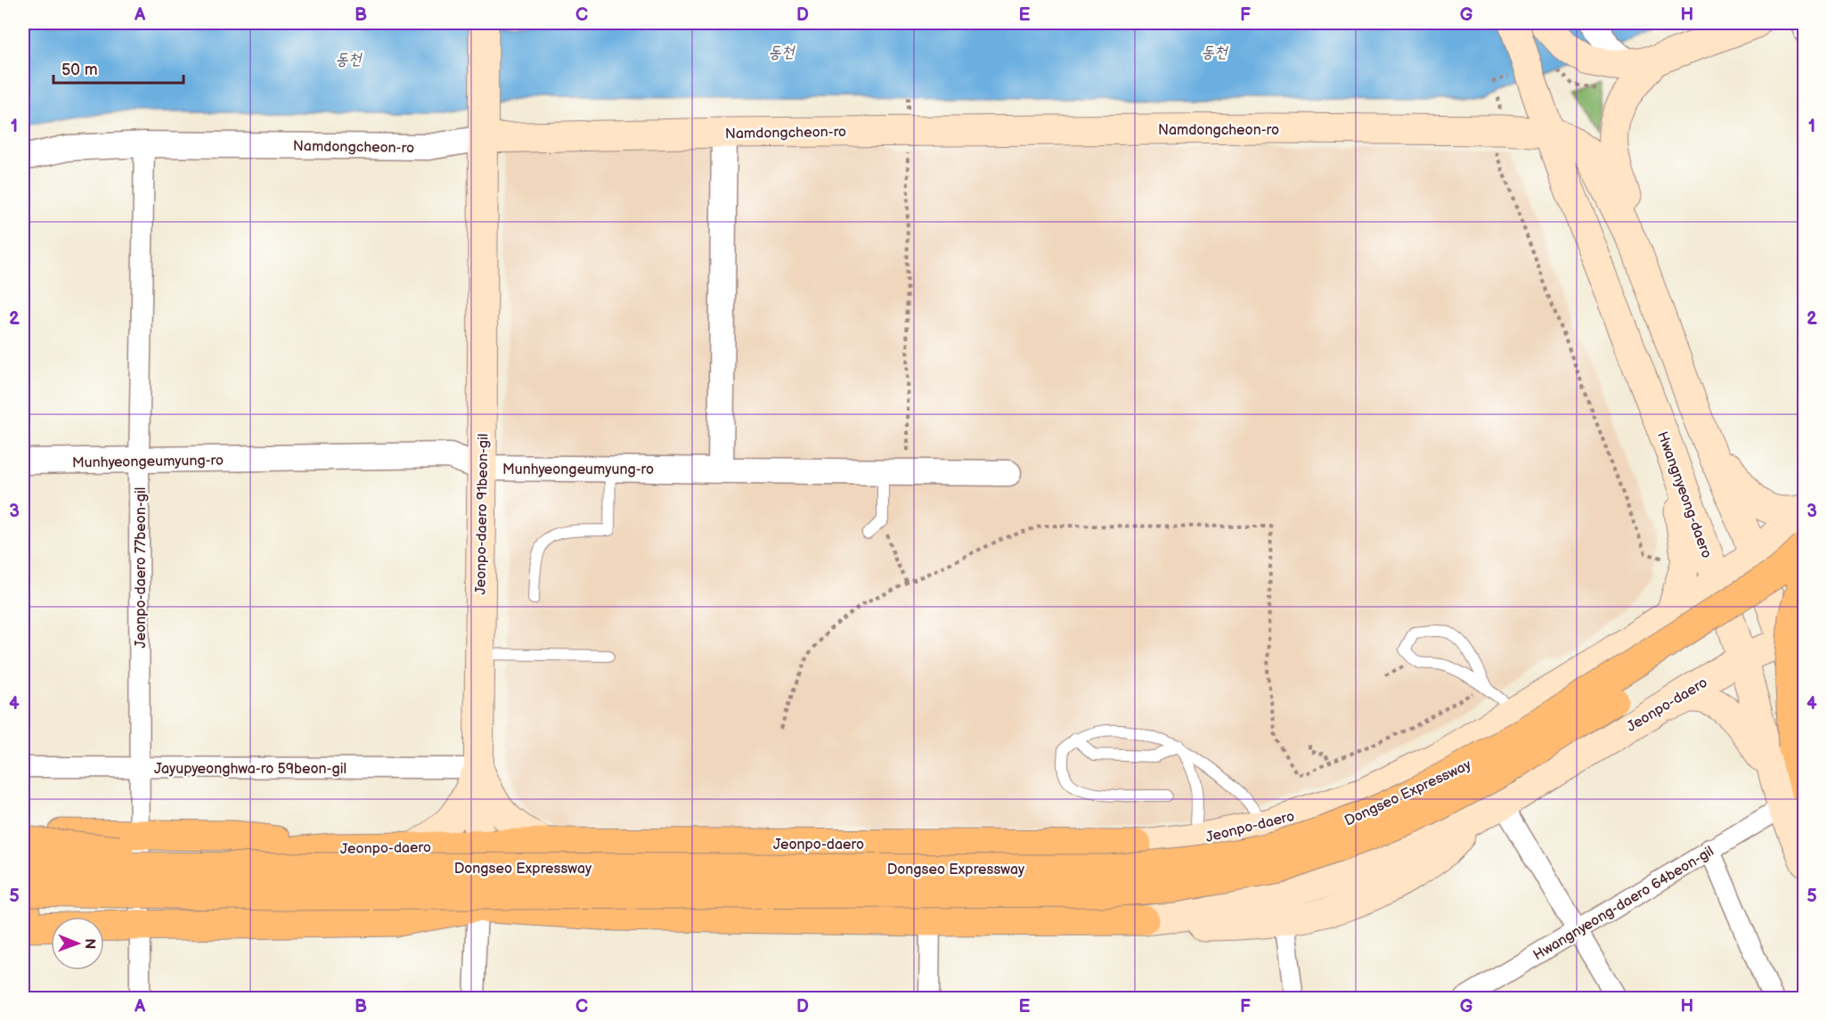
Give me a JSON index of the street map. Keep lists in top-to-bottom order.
{
  "streets": {
    "main road": [
      "Namdongcheon-ro",
      "Hwangnyeong-daero",
      "Jeonpo-daero 91beon-gil",
      "Jeonpo-daero",
      "Dongseo Expressway"
    ],
    "street": [
      "Munhyeongeumyung-ro",
      "Jeonpo-daero 77beon-gil",
      "Jayupyeonghwa-ro 59beon-gil",
      "Hwangnyeong-daero 64beon-gil"
    ]
  },
  "crossings": [
    ["Namdongcheon-ro", "Hwangnyeong-daero"],
    ["Namdongcheon-ro", "Jeonpo-daero 91beon-gil"],
    ["Namdongcheon-ro", "Jeonpo-daero 77beon-gil"],
    ["Munhyeongeumyung-ro", "Jeonpo-daero 91beon-gil"],
    ["Munhyeongeumyung-ro", "Jeonpo-daero 77beon-gil"],
    ["Hwangnyeong-daero", "Jeonpo-daero"],
    ["Hwangnyeong-daero", "Hwangnyeong-daero 64beon-gil"],
    ["Jeonpo-daero 91beon-gil", "Jeonpo-daero"],
    ["Jeonpo-daero 91beon-gil", "Jayupyeonghwa-ro 59beon-gil"],
    ["Jeonpo-daero 77beon-gil", "Jeonpo-daero"],
    ["Jeonpo-daero 77beon-gil", "Jayupyeonghwa-ro 59beon-gil"]
  ],
  "water": ["동천"],
  "scale_bar": "50 m",
  "north": "right",
  "grid": {
    "columns": [
      "A",
      "B",
      "C",
      "D",
      "E",
      "F",
      "G",
      "H"
    ],
    "rows": [
      "1",
      "2",
      "3",
      "4",
      "5"
    ]
  }
}
